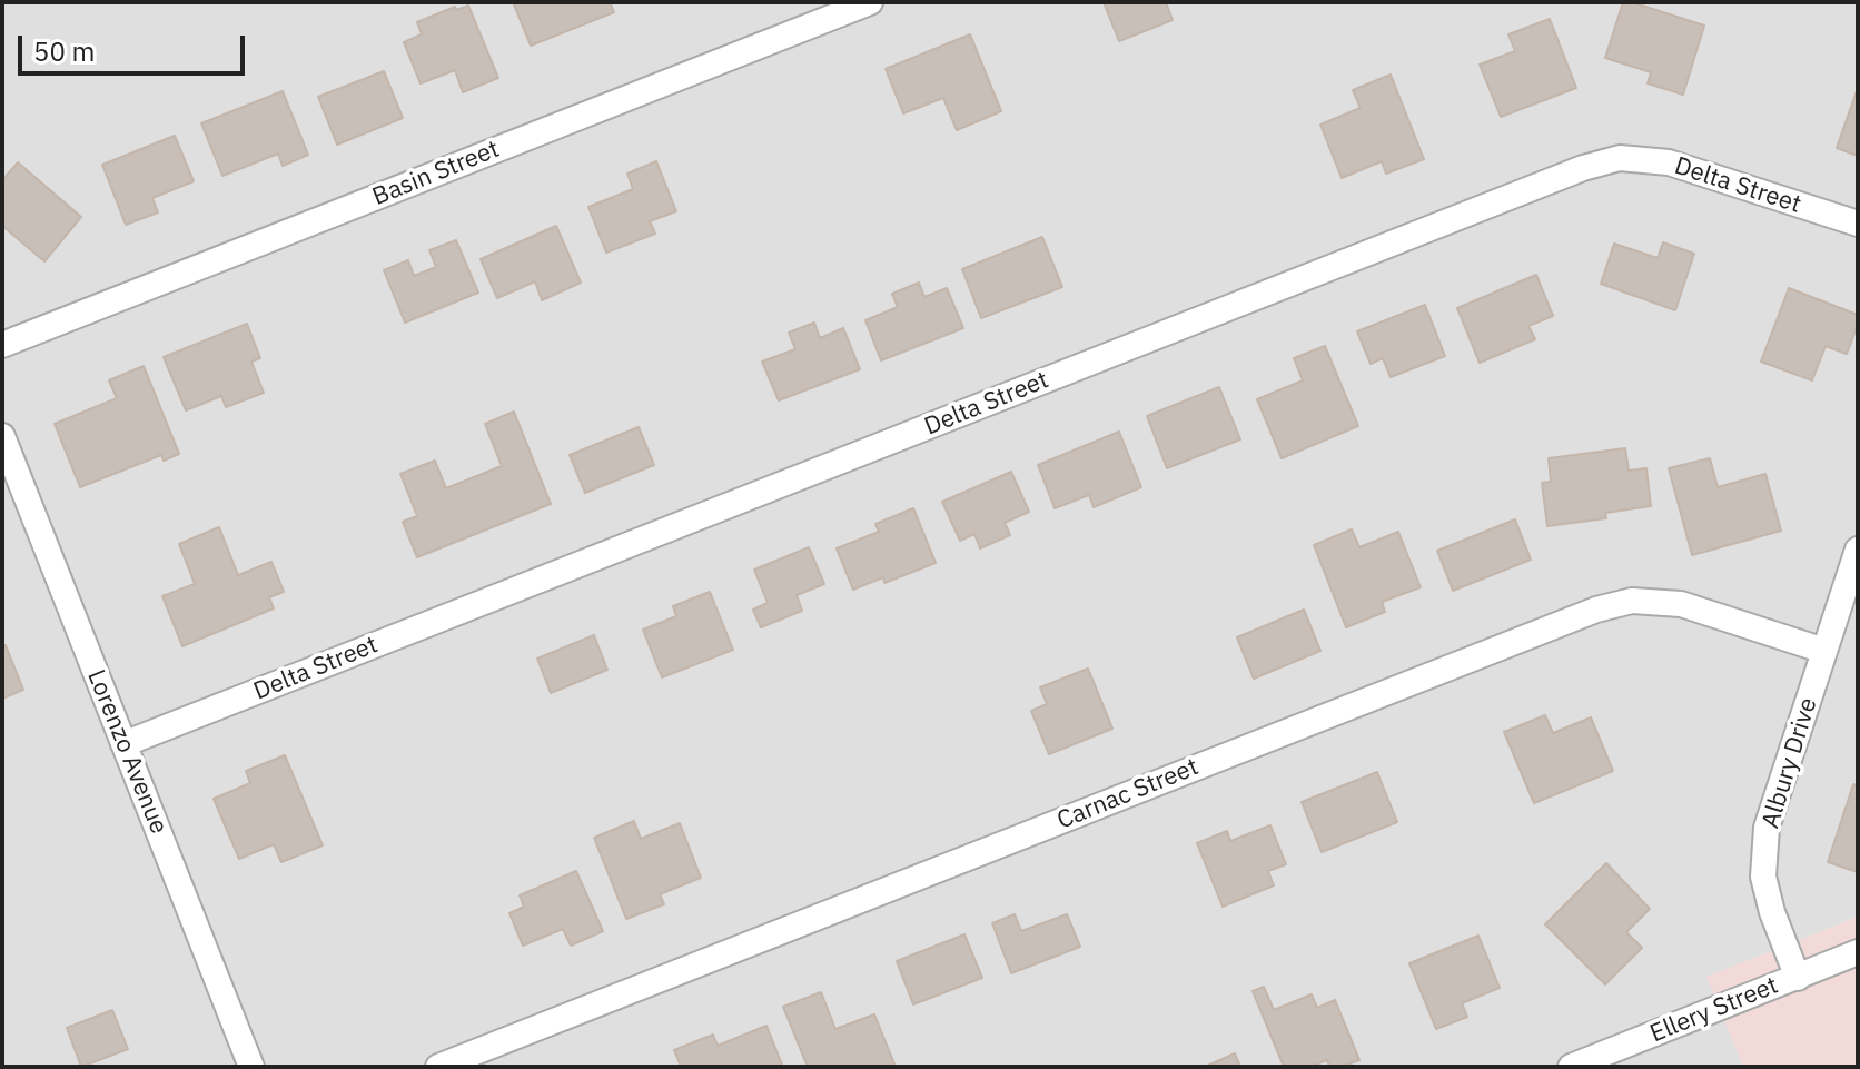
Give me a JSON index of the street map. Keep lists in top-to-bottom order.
{
  "streets": {
    "street": [
      "Basin Street",
      "Delta Street",
      "Lorenzo Avenue",
      "Albury Drive",
      "Carnac Street",
      "Ellery Street"
    ]
  },
  "crossings": [
    ["Delta Street", "Lorenzo Avenue"],
    ["Albury Drive", "Carnac Street"],
    ["Albury Drive", "Ellery Street"]
  ],
  "scale_bar": "50 m"
}
